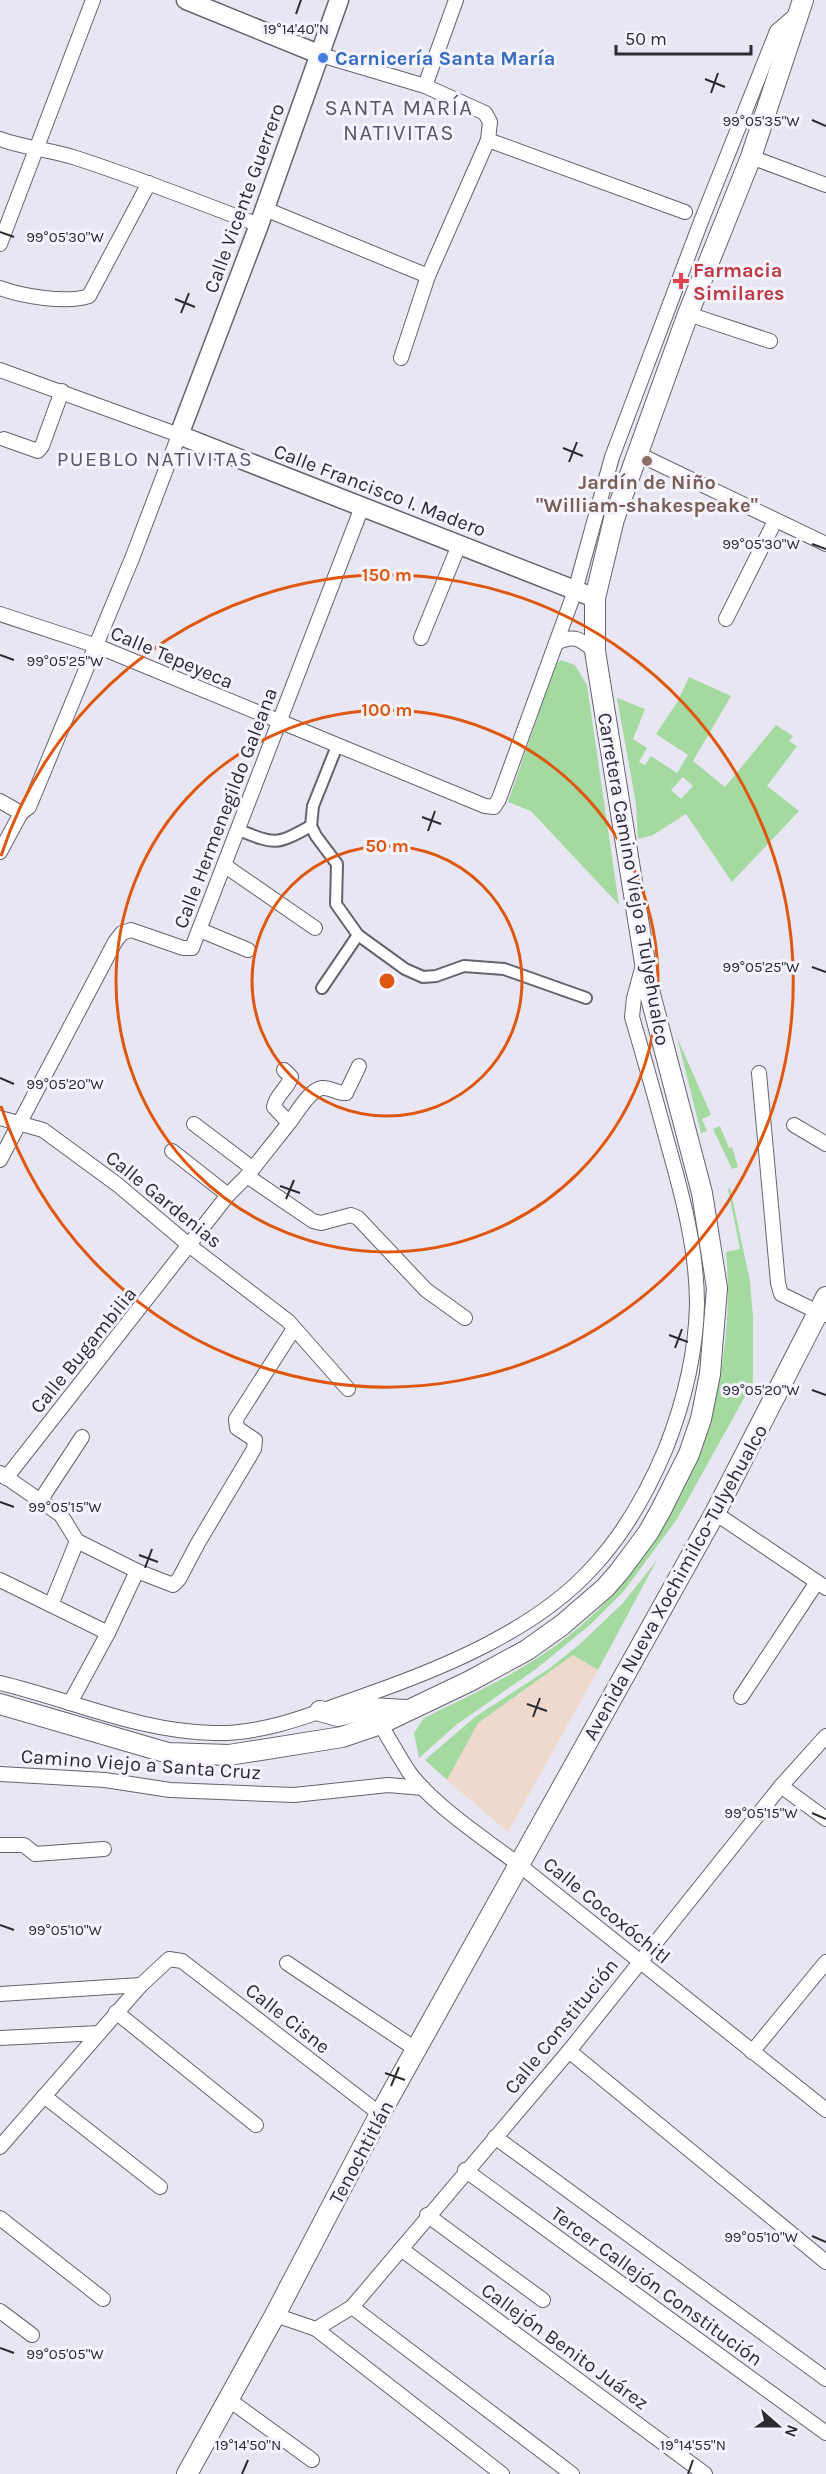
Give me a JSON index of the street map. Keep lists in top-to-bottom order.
{
  "streets": {
    "main road": ["Carretera Camino Viejo a Tulyehualco", "Avenida Nueva Xochimilco-Tulyehualco", "Tenochtitlán"],
    "street": [
      "Calle Vicente Guerrero",
      "Calle Francisco I. Madero",
      "Calle Tepeyeca",
      "Calle Hermenegildo Galeana",
      "Calle Gardenias",
      "Calle Bugambilia",
      "Camino Viejo a Santa Cruz",
      "Calle Cocoxóchitl",
      "Calle Cisne",
      "Calle Constitución",
      "Tercer Callejón Constitución",
      "Callejón Benito Juárez"
    ]
  },
  "crossings": [
    ["Calle Vicente Guerrero", "Calle Francisco I. Madero"],
    ["Calle Vicente Guerrero", "Calle Tepeyeca"],
    ["Calle Francisco I. Madero", "Calle Hermenegildo Galeana"],
    ["Calle Francisco I. Madero", "Carretera Camino Viejo a Tulyehualco"],
    ["Calle Tepeyeca", "Calle Hermenegildo Galeana"],
    ["Calle Hermenegildo Galeana", "Calle Gardenias"],
    ["Carretera Camino Viejo a Tulyehualco", "Calle Cocoxóchitl"],
    ["Calle Gardenias", "Calle Bugambilia"],
    ["Avenida Nueva Xochimilco-Tulyehualco", "Calle Cocoxóchitl"],
    ["Avenida Nueva Xochimilco-Tulyehualco", "Tenochtitlán"],
    ["Camino Viejo a Santa Cruz", "Calle Cocoxóchitl"],
    ["Calle Cocoxóchitl", "Calle Constitución"],
    ["Calle Cocoxóchitl", "Tenochtitlán"],
    ["Calle Cisne", "Tenochtitlán"],
    ["Calle Constitución", "Tercer Callejón Constitución"],
    ["Calle Constitución", "Callejón Benito Juárez"]
  ],
  "districts": ["SANTA MARÍA NATIVITAS", "PUEBLO NATIVITAS"],
  "places": {
    "other": ["Carnicería Santa María", "Jardín de Niño \"William-shakespeake\""],
    "health": ["Farmacia Similares"]
  },
  "scale_bar": "50 m",
  "north": "right",
  "coordinates": [
    "19°14'40\"N",
    "99°05'35\"W",
    "99°05'30\"W",
    "99°05'25\"W",
    "99°05'20\"W",
    "99°05'15\"W",
    "99°05'10\"W",
    "99°05'05\"W",
    "19°14'50\"N",
    "19°14'55\"N"
  ],
  "rings": ["150 m", "100 m", "50 m"]
}
